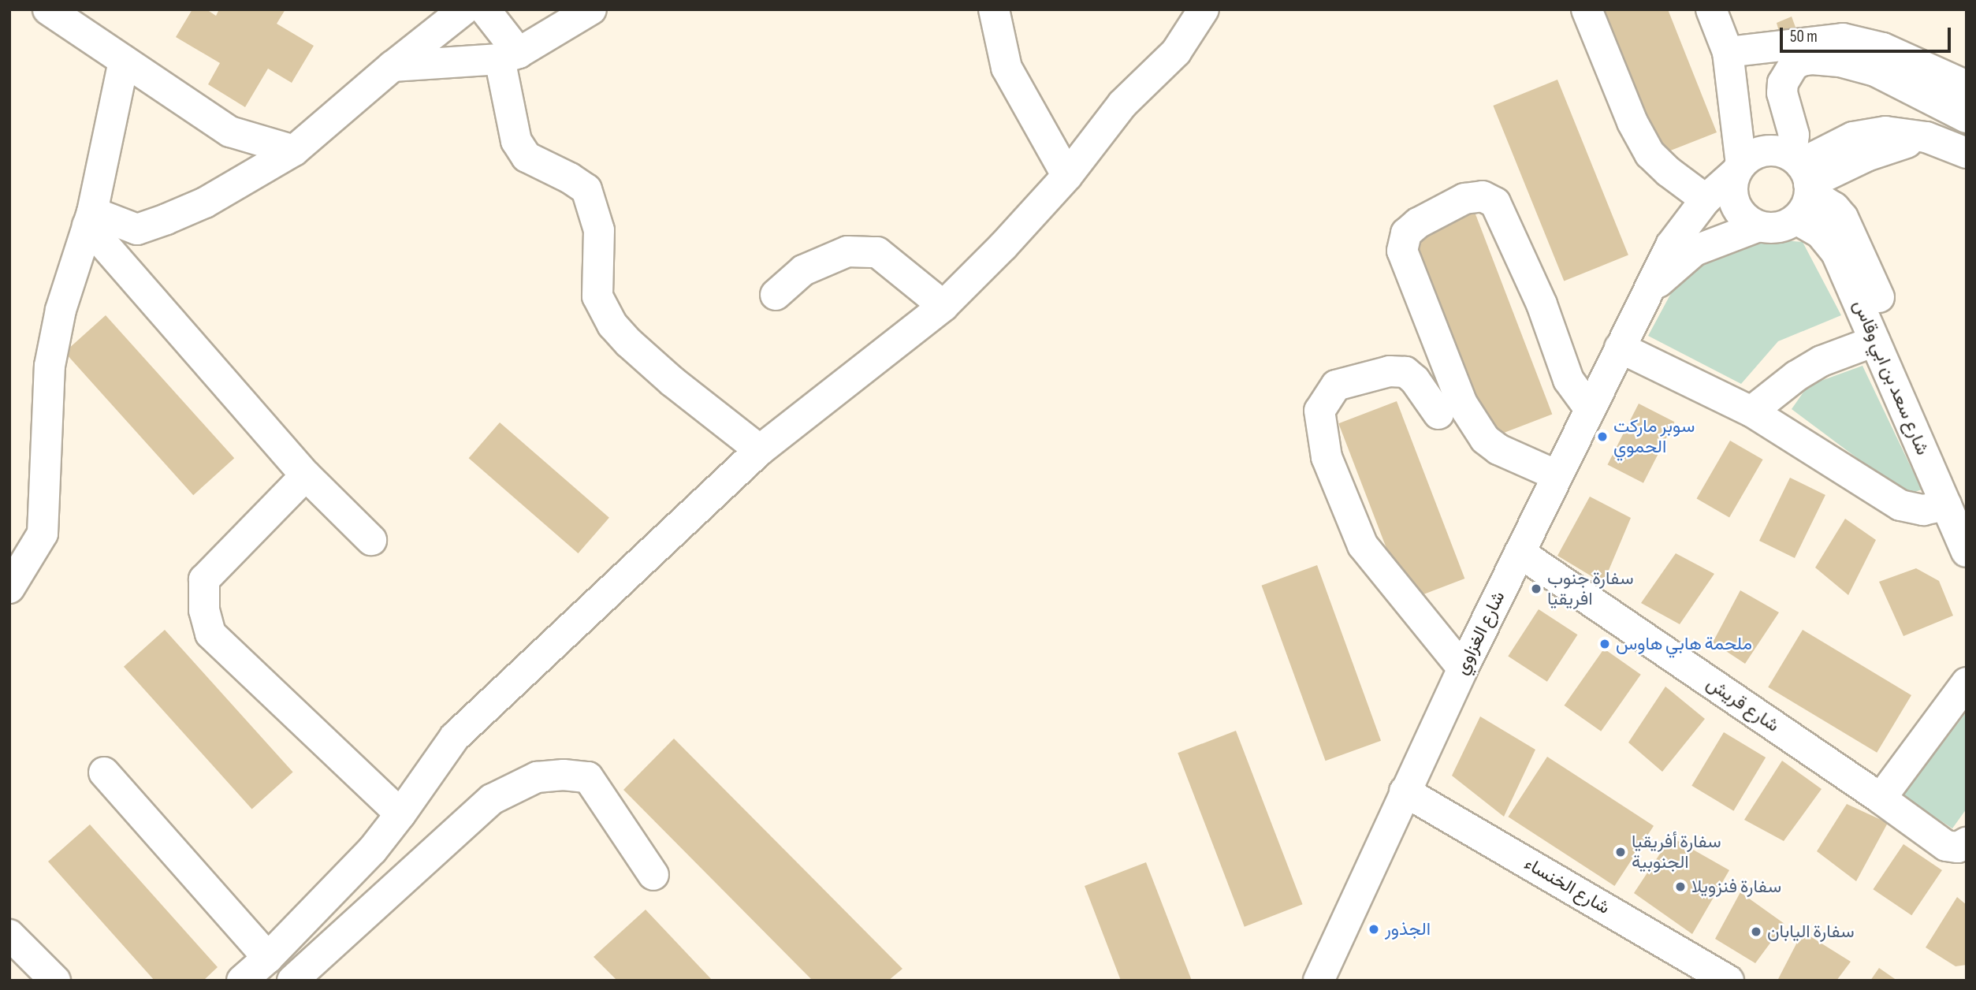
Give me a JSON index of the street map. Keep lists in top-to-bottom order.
{
  "streets": {
    "street": [
      "شارع سعد بن ابي وقاس",
      "شارع الغزاوي",
      "شارع قريش",
      "شارع الخنساء"
    ]
  },
  "crossings": [
    ["شارع سعد بن ابي وقاس", "شارع الغزاوي"],
    ["شارع الغزاوي", "شارع قريش"],
    ["شارع الغزاوي", "شارع الخنساء"]
  ],
  "places": [
    "سوبر ماركت الحموي",
    "سفارة جنوب افريقيا",
    "ملحمة هابي هاوس",
    "سفارة أفريقيا الجنوبية",
    "سفارة فنزويلا",
    "الجذور",
    "سفارة اليابان"
  ],
  "scale_bar": "50 m"
}
